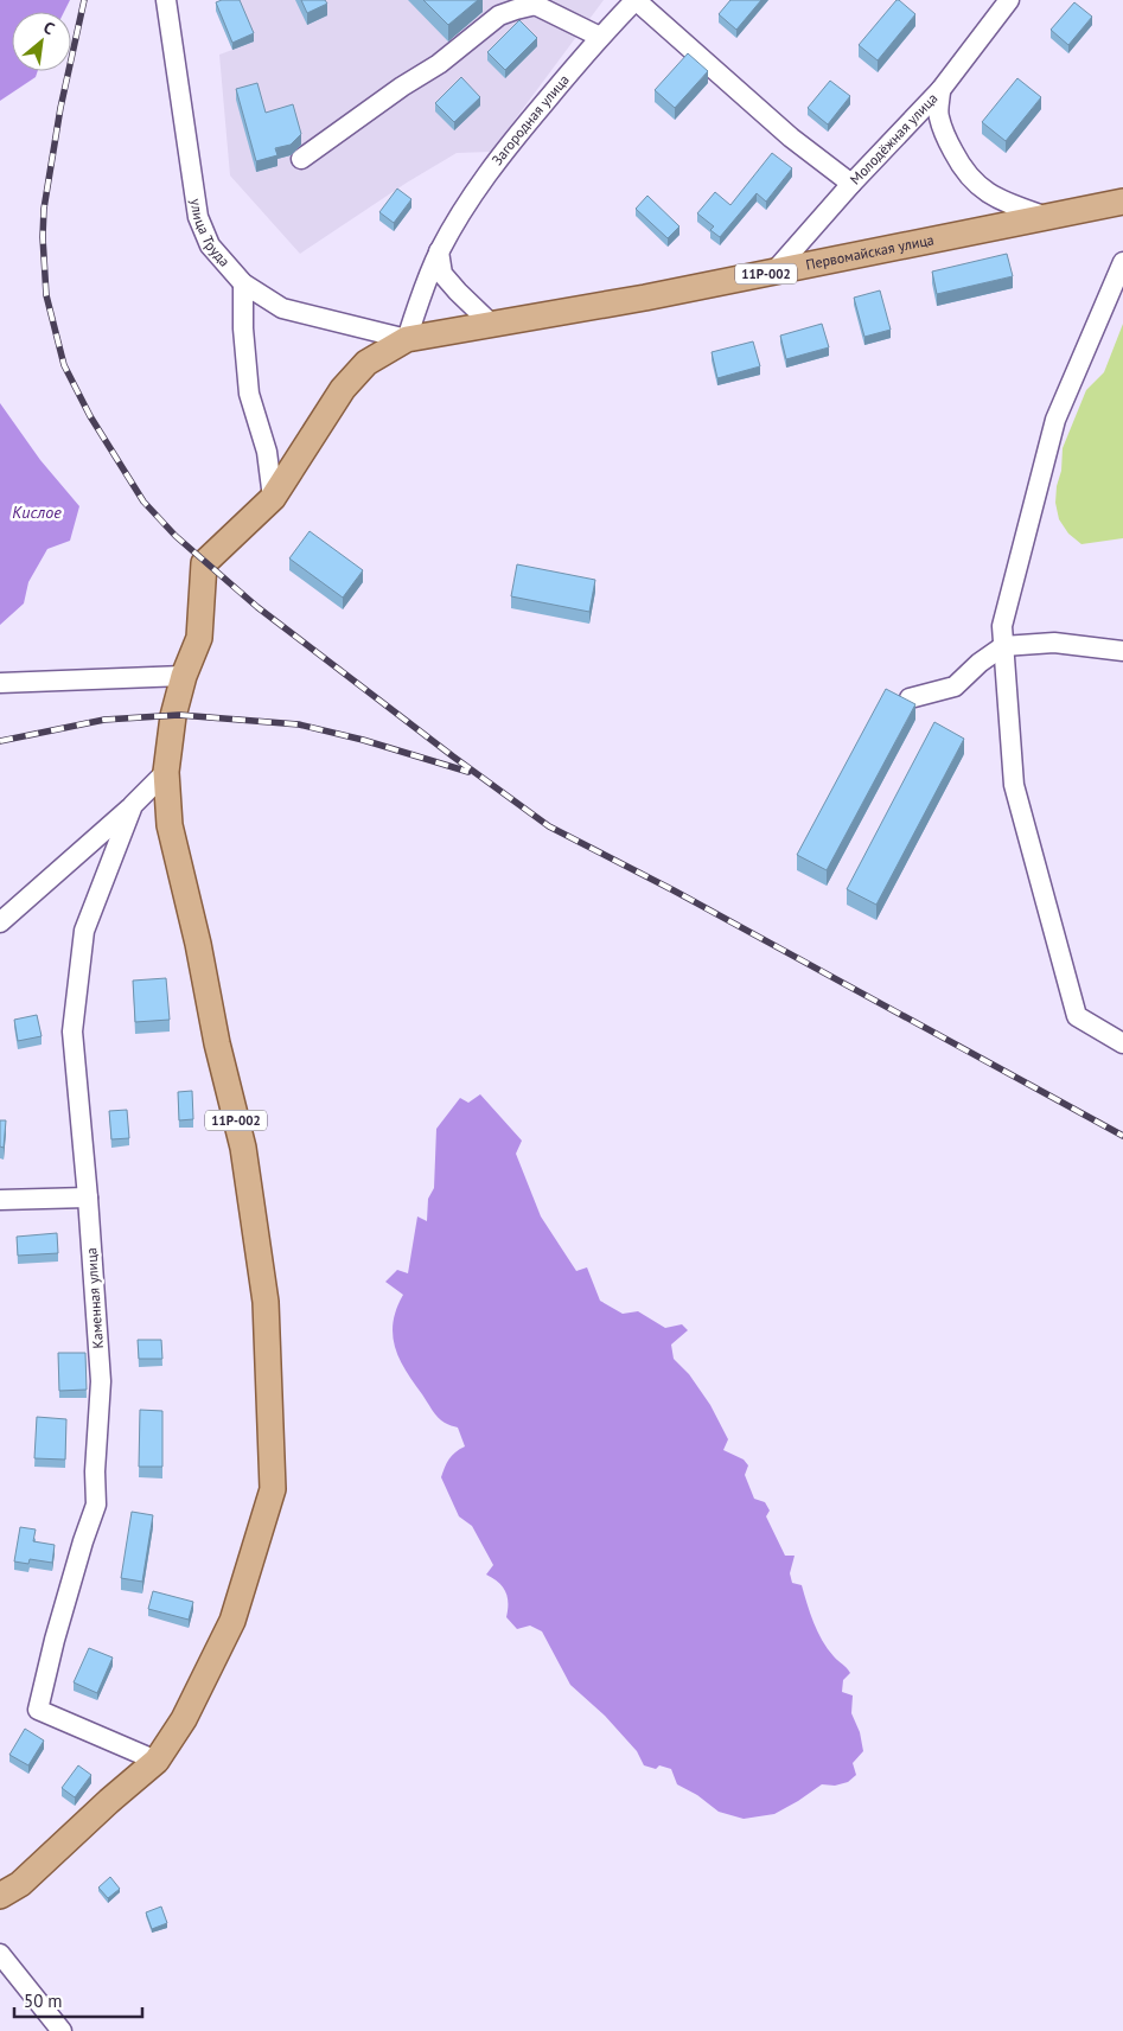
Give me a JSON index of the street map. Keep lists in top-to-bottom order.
{
  "streets": {
    "main road": ["Первомайская улица", "11Р-002"],
    "street": [
      "Загородная улица",
      "Молодёжная улица",
      "улица Труда",
      "Каменная улица"
    ]
  },
  "crossings": [
    ["Загородная улица", "улица Труда"],
    ["Загородная улица", "Первомайская улица"],
    ["Загородная улица", "11Р-002"],
    ["Молодёжная улица", "Первомайская улица"],
    ["улица Труда", "Первомайская улица"],
    ["улица Труда", "11Р-002"],
    ["Первомайская улица", "11Р-002"],
    ["11Р-002", "Каменная улица"]
  ],
  "water": ["Кислое"],
  "scale_bar": "50 m",
  "north": "top right"
}
